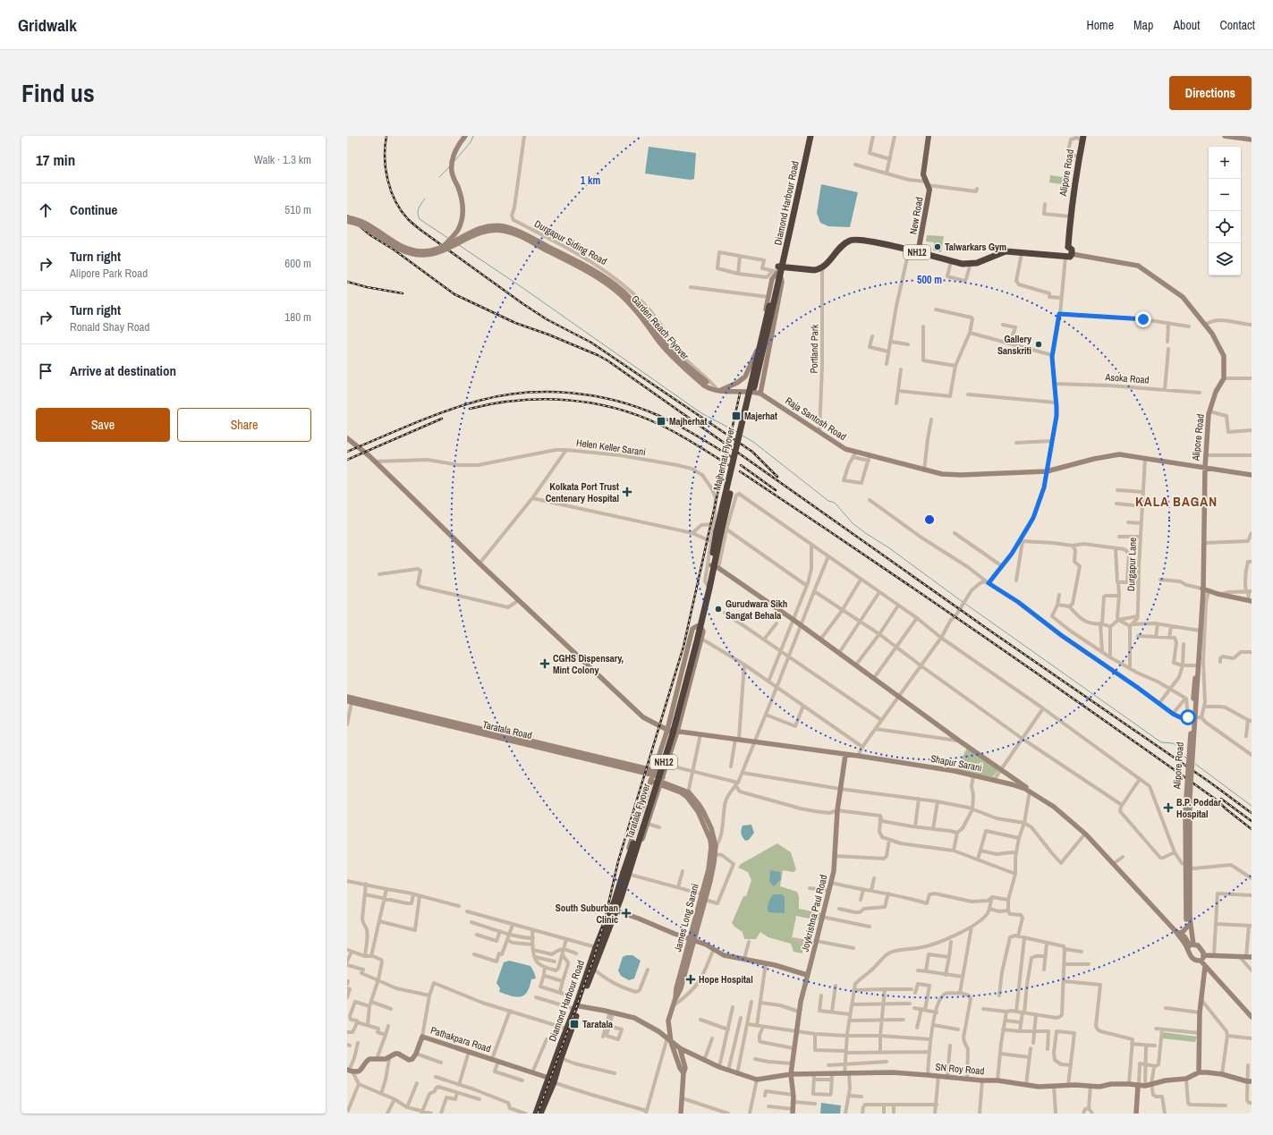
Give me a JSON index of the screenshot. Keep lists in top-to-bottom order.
{
  "streets": {
    "highway": [
      "Alipore Road",
      "Diamond Harbour Road",
      "NH12",
      "Majherhat Flyover",
      "Taratala Flyover"
    ],
    "main road": [
      "New Road",
      "Garden Reach Flyover",
      "Raja Santosh Road",
      "Taratala Road",
      "Shapur Sarani",
      "Joykrishna Paul Road",
      "James Long Sarani",
      "Pathakpara Road",
      "SN Roy Road"
    ],
    "street": [
      "Durgapur Siding Road",
      "Portland Park",
      "Asoka Road",
      "Helen Keller Sarani",
      "Durgapur Lane"
    ]
  },
  "crossings": [
    ["Alipore Road", "NH12"],
    ["Alipore Road", "Raja Santosh Road"],
    ["Alipore Road", "Shapur Sarani"],
    ["Diamond Harbour Road", "Majherhat Flyover"],
    ["Diamond Harbour Road", "Taratala Flyover"],
    ["Diamond Harbour Road", "Pathakpara Road"],
    ["Diamond Harbour Road", "SN Roy Road"],
    ["New Road", "NH12"],
    ["Durgapur Siding Road", "Garden Reach Flyover"],
    ["NH12", "Portland Park"],
    ["NH12", "Helen Keller Sarani"],
    ["NH12", "Majherhat Flyover"],
    ["NH12", "Taratala Flyover"],
    ["Portland Park", "Raja Santosh Road"],
    ["Raja Santosh Road", "Durgapur Lane"],
    ["Helen Keller Sarani", "Shapur Sarani"],
    ["Shapur Sarani", "Joykrishna Paul Road"],
    ["Joykrishna Paul Road", "SN Roy Road"]
  ],
  "districts": ["KALA BAGAN"],
  "places": {
    "other": ["Talwarkars Gym", "Gallery Sanskriti", "Gurudwara Sikh Sangat Behala"],
    "transit": ["Majerhat", "Majherhat", "Taratala"],
    "health": [
      "Kolkata Port Trust Centenary Hospital",
      "CGHS Dispensary, Mint Colony",
      "B.P. Poddar Hospital",
      "South Suburban Clinic",
      "Hope Hospital"
    ]
  },
  "page": {
    "header": "Gridwalk",
    "nav": [
      "Home",
      "Map",
      "About",
      "Contact"
    ],
    "title": "Find us",
    "buttons": [
      "Directions",
      ["Save", "Share"]
    ],
    "heading": ["17 min", "Walk · 1.3 km"],
    "map_buttons": ["+", "−"],
    "list": [
      ["Continue", "510 m"],
      ["Turn right", "Alipore Park Road", "600 m"],
      ["Turn right", "Ronald Shay Road", "180 m"],
      "Arrive at destination"
    ]
  },
  "rings": ["1 km", "500 m"]
}
